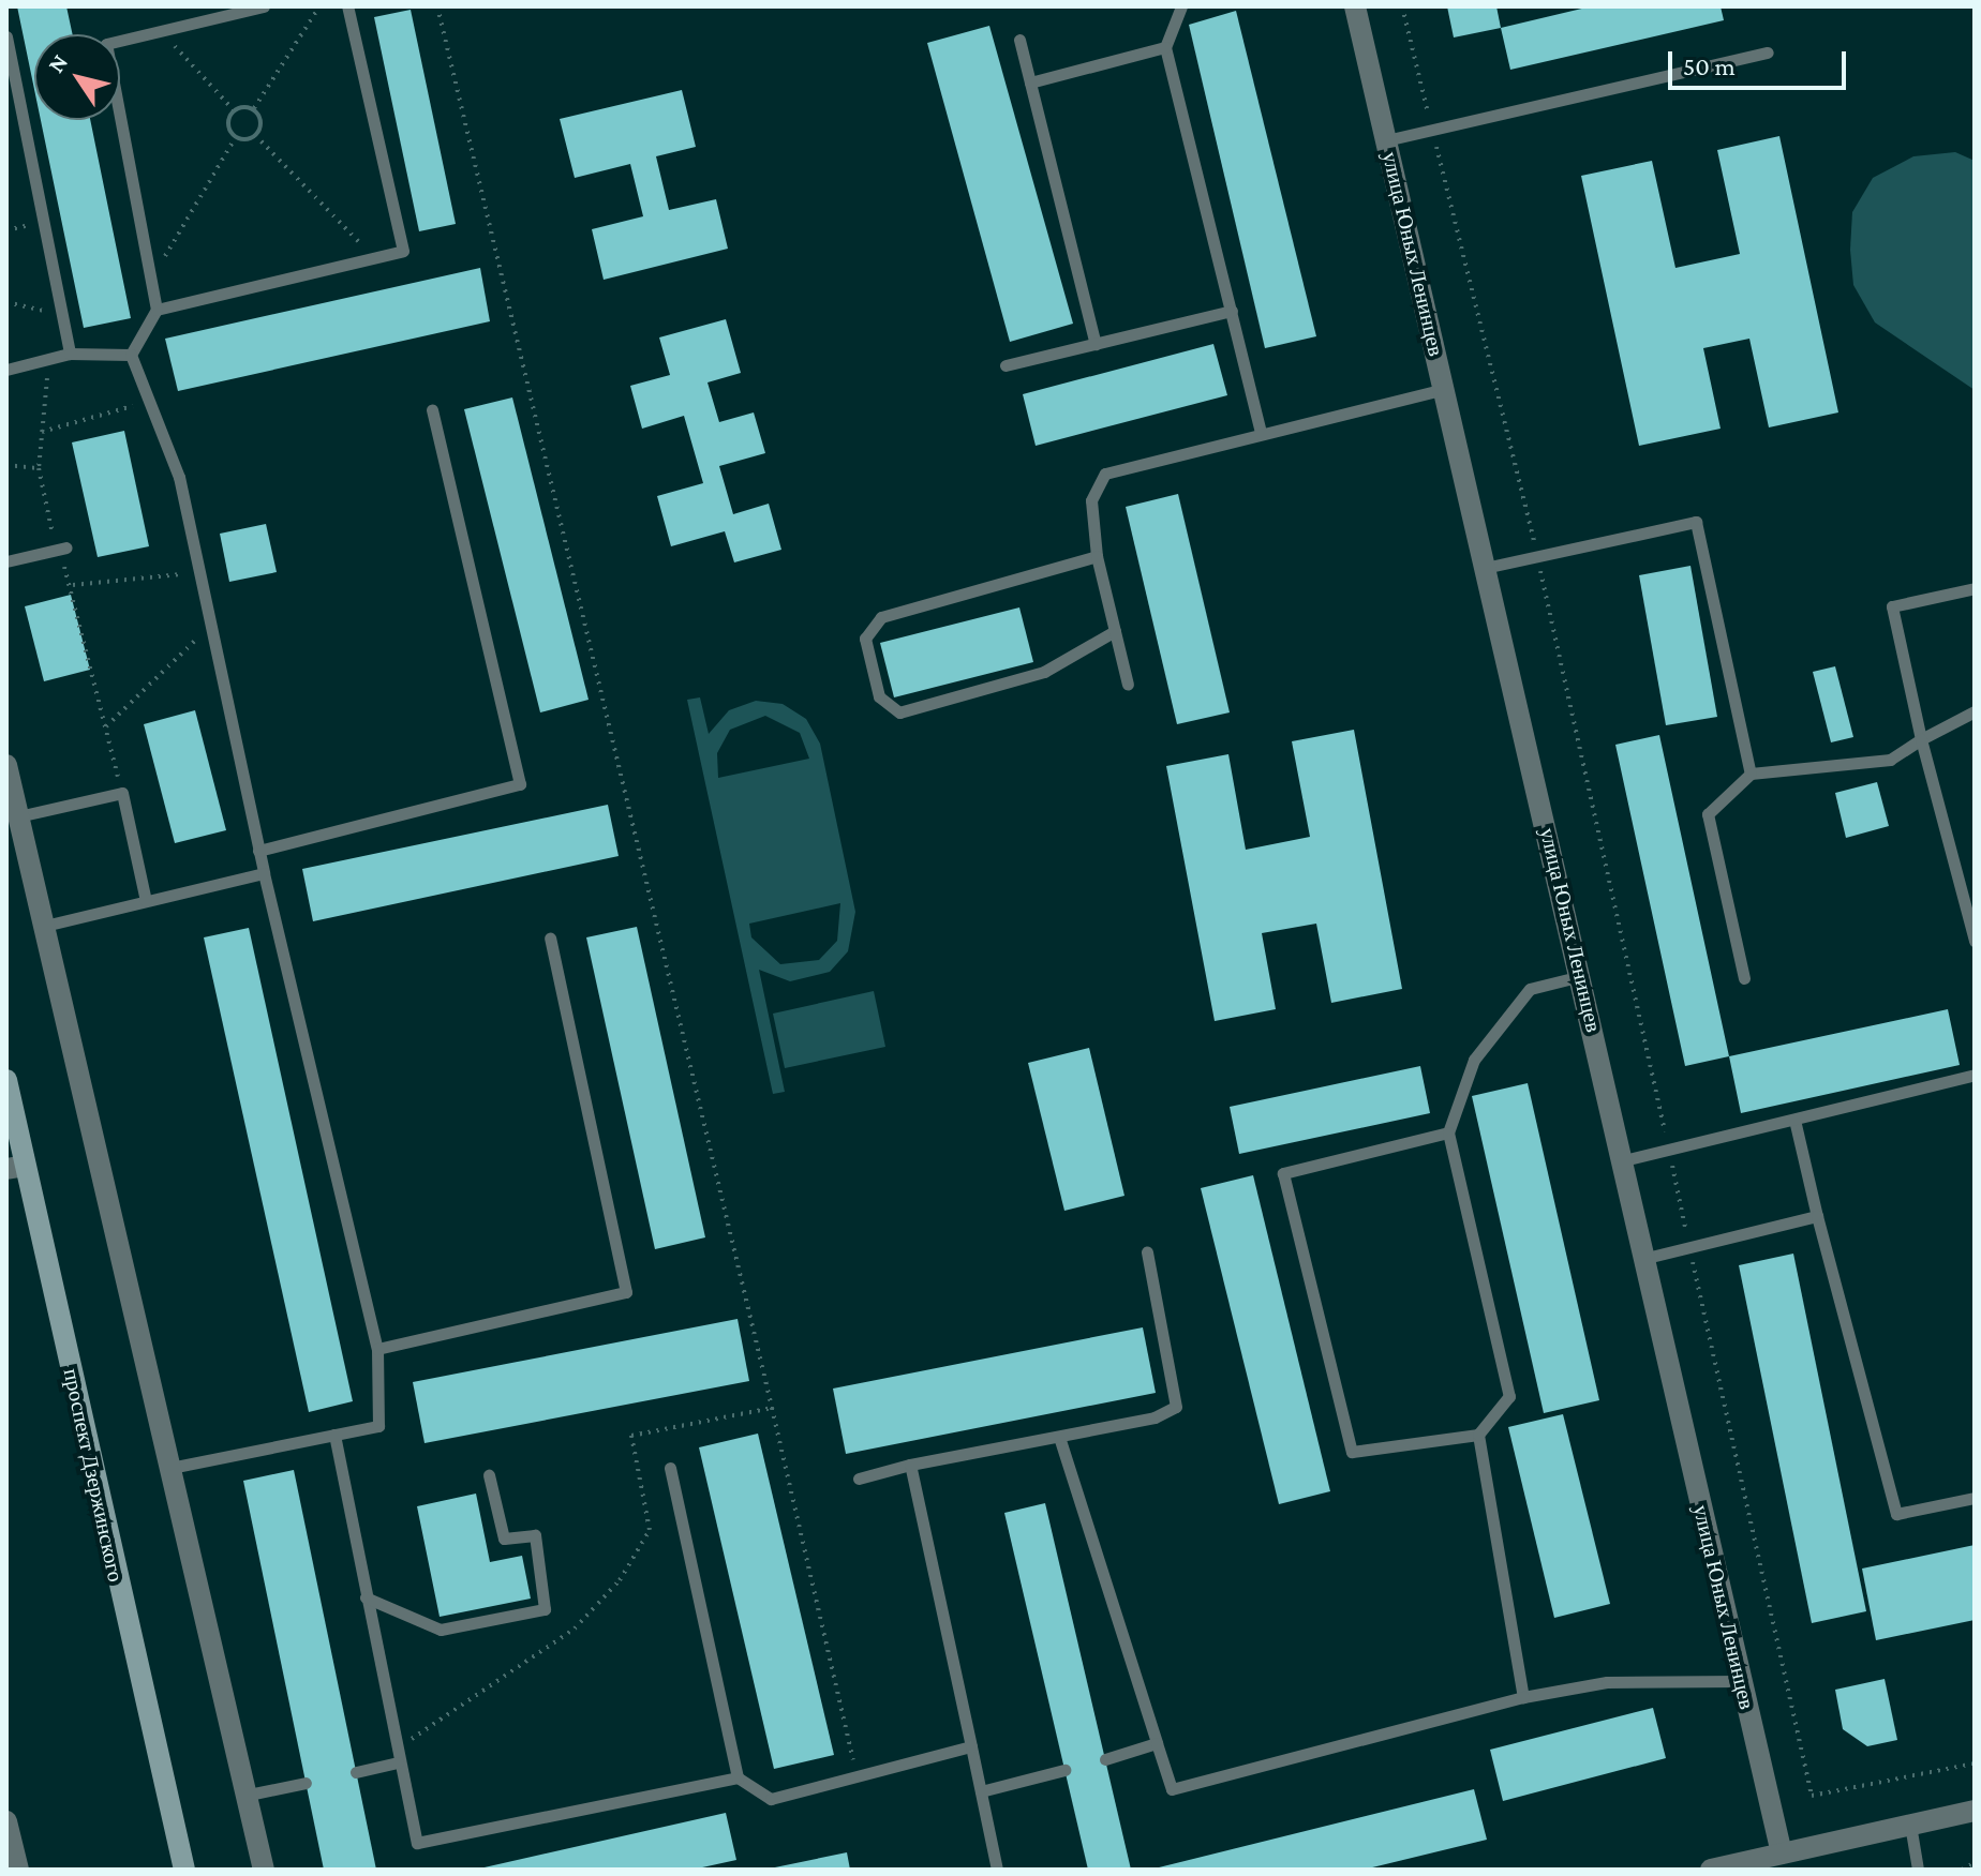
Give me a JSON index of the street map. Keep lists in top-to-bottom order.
{
  "streets": {
    "main road": ["проспект Дзержинского"],
    "street": ["улица Юных Ленинцев"]
  },
  "scale_bar": "50 m",
  "north": "top left"
}
